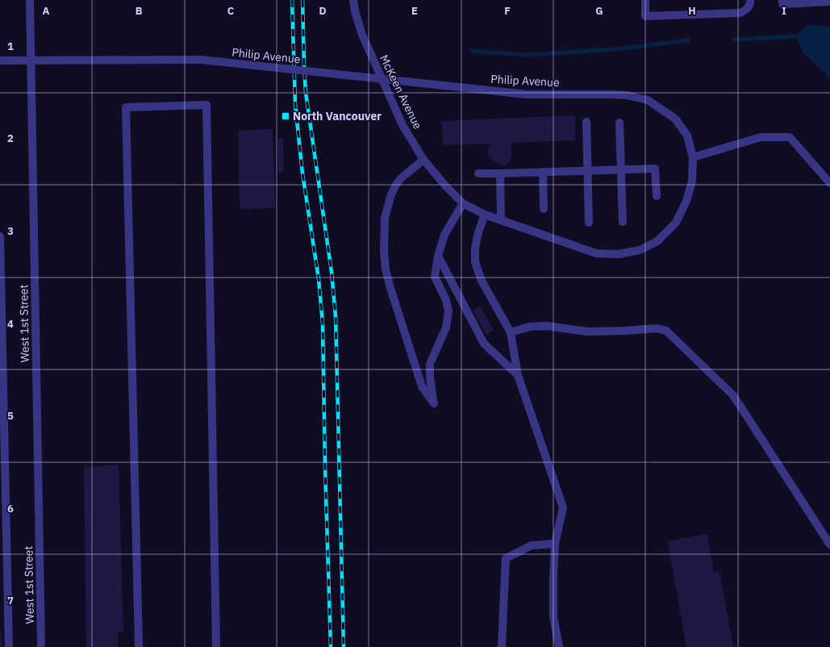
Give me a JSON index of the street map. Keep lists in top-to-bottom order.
{
  "streets": {
    "street": ["Philip Avenue", "McKeen Avenue", "West 1st Street"]
  },
  "crossings": [
    ["Philip Avenue", "McKeen Avenue"],
    ["Philip Avenue", "West 1st Street"]
  ],
  "places": {
    "transit": ["North Vancouver"]
  },
  "grid": {
    "columns": [
      "A",
      "B",
      "C",
      "D",
      "E",
      "F",
      "G",
      "H",
      "I"
    ],
    "rows": [
      "1",
      "2",
      "3",
      "4",
      "5",
      "6",
      "7"
    ]
  }
}
